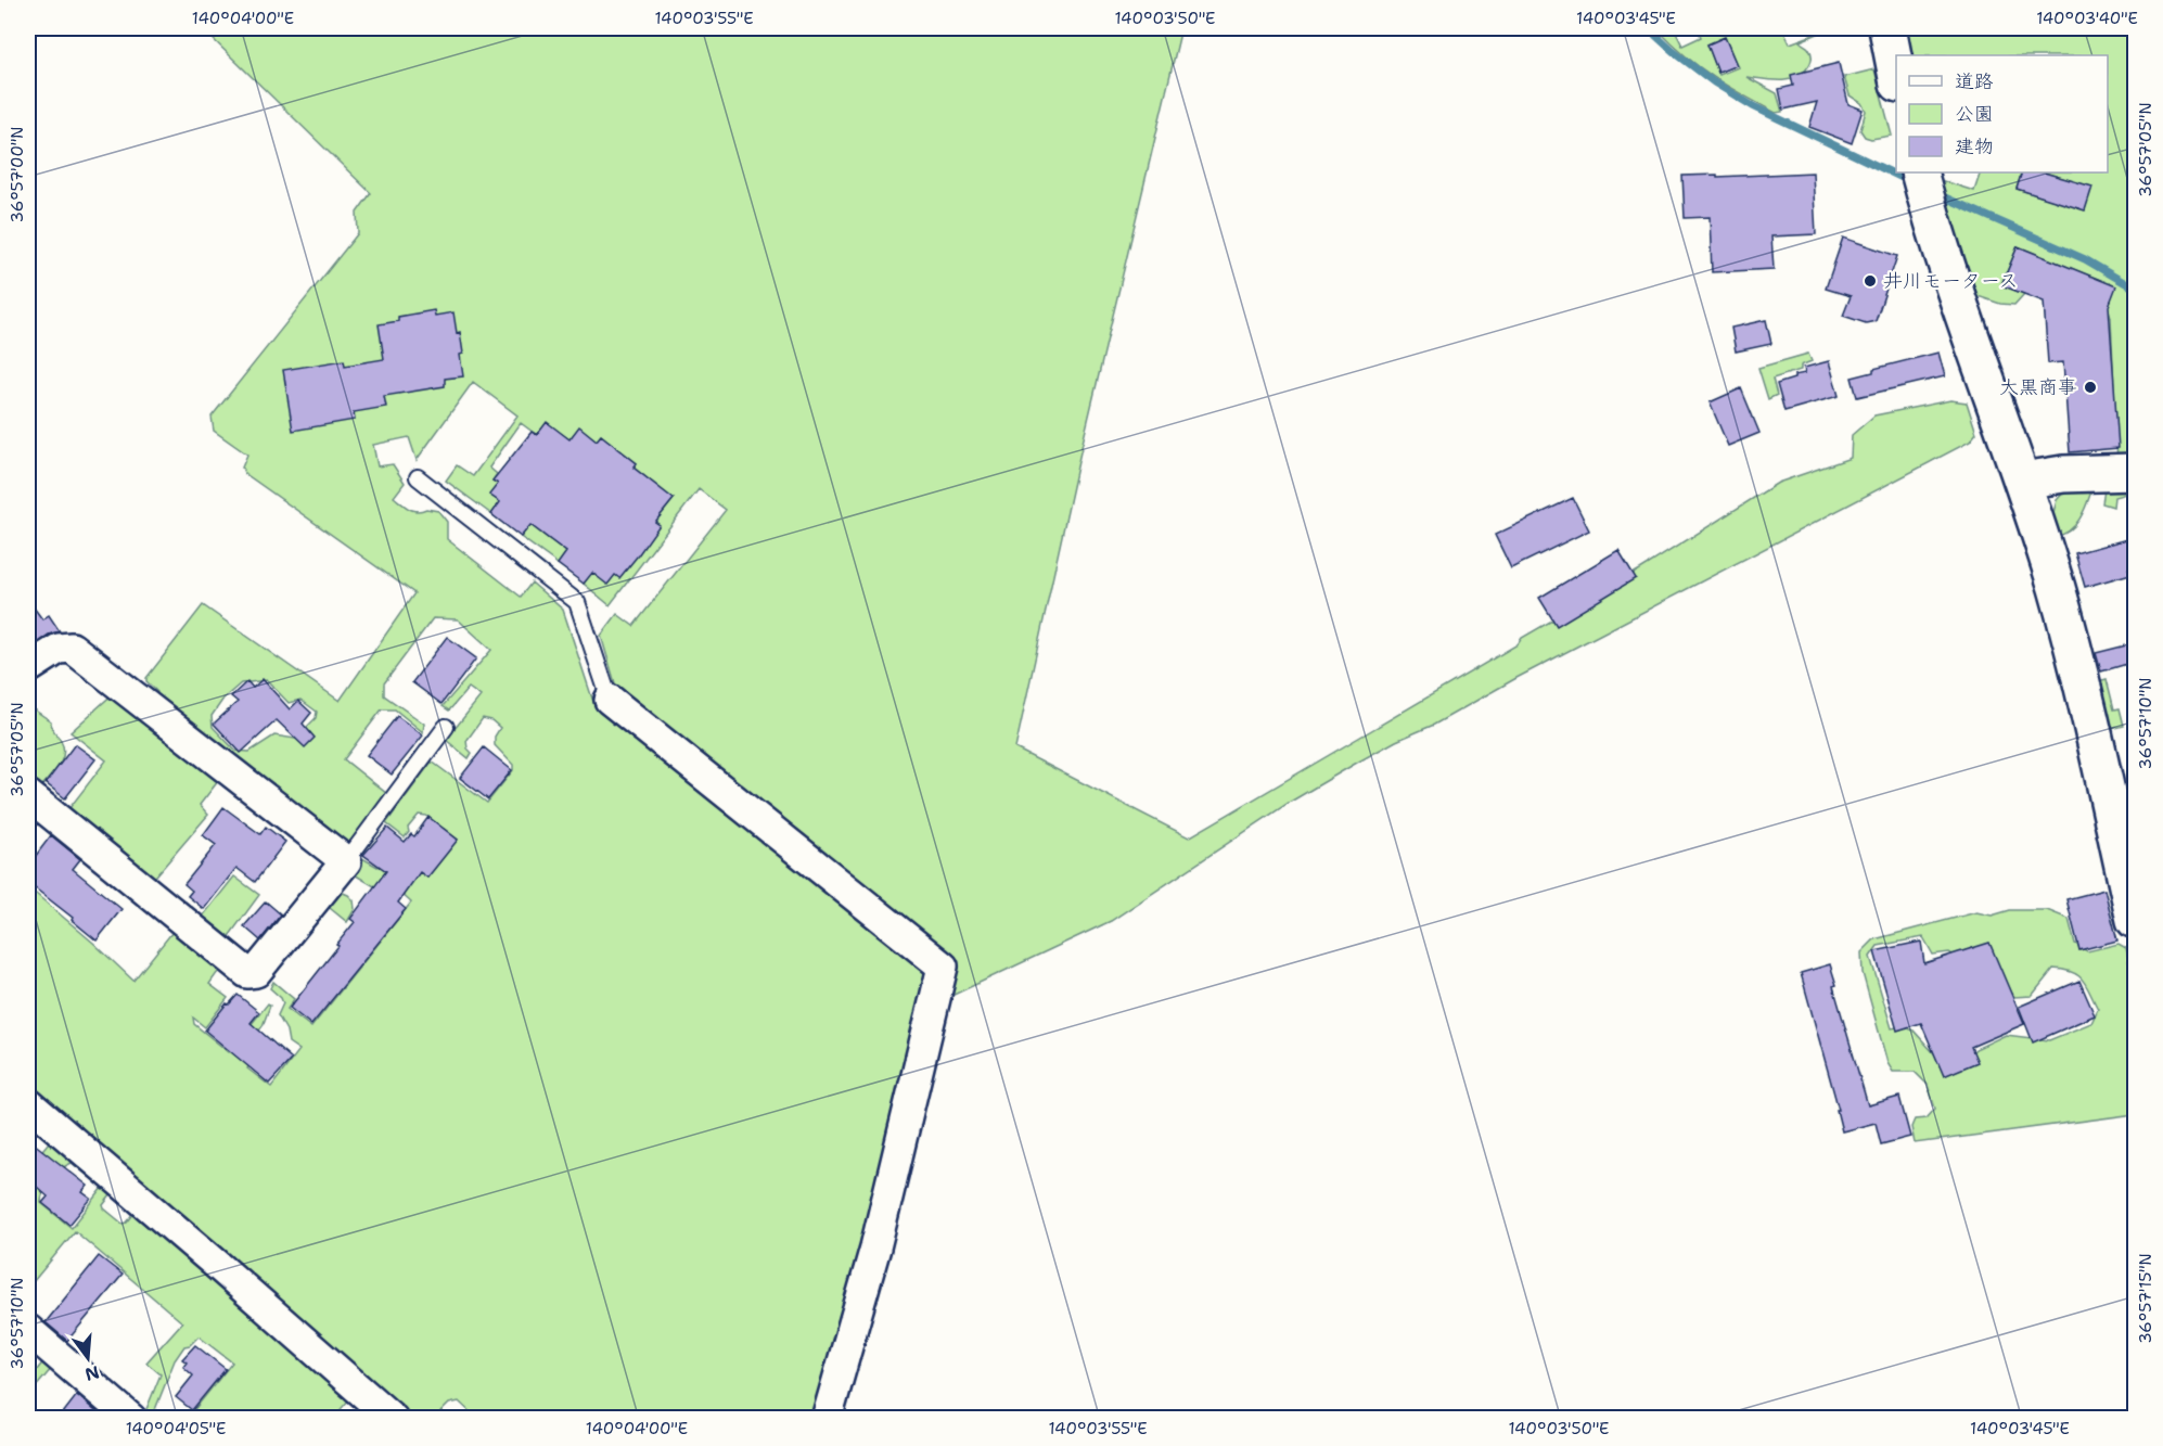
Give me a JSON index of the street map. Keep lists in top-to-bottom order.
{
  "places": ["井川モータース", "大黒商事"],
  "legend": ["道路", "公園", "建物"],
  "north": "bottom",
  "coordinates": [
    "140°04'00\"E",
    "140°03'55\"E",
    "140°03'50\"E",
    "140°03'45\"E",
    "140°03'40\"E",
    "36°57'05\"N",
    "36°57'00\"N",
    "36°57'10\"N",
    "36°57'15\"N",
    "140°04'05\"E"
  ]
}
